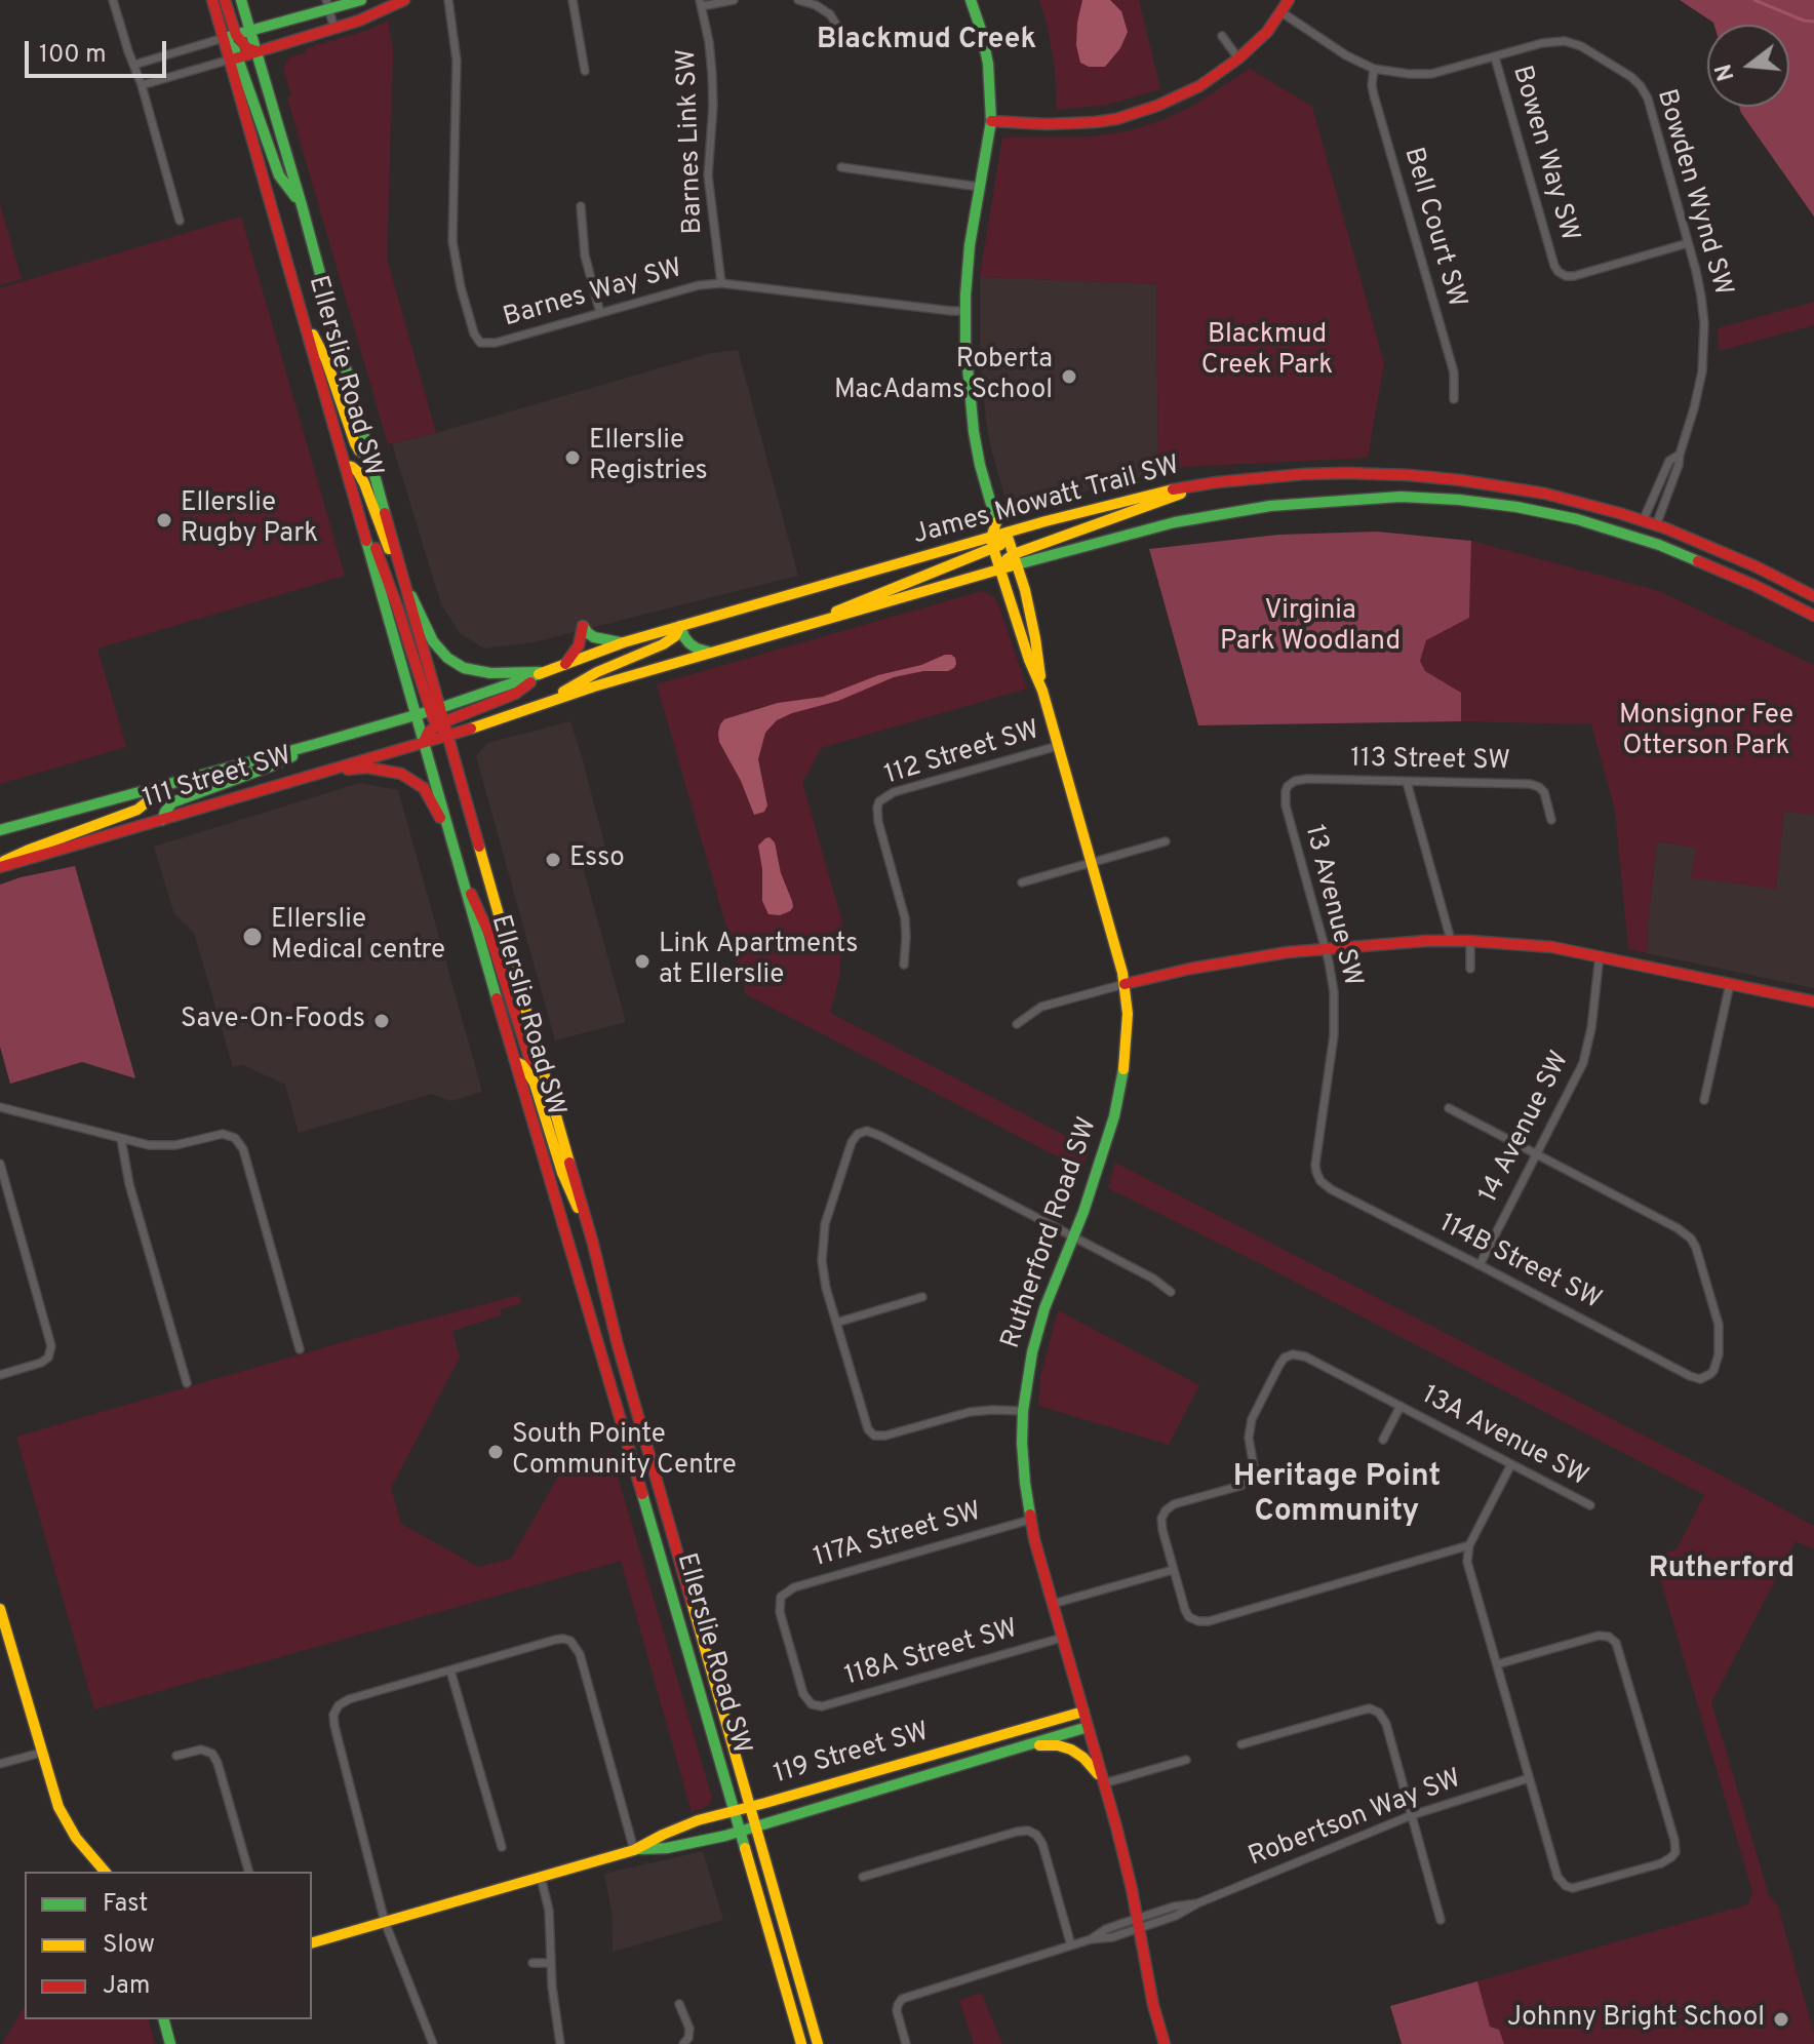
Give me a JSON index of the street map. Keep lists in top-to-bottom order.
{
  "streets": {
    "main road": [
      "Bowden Wynd SW",
      "Ellerslie Road SW",
      "James Mowatt Trail SW",
      "111 Street SW",
      "Rutherford Road SW",
      "119 Street SW"
    ],
    "street": [
      "Barnes Link SW",
      "Bowen Way SW",
      "Bell Court SW",
      "Barnes Way SW",
      "112 Street SW",
      "113 Street SW",
      "13 Avenue SW",
      "14 Avenue SW",
      "114B Street SW",
      "13A Avenue SW",
      "117A Street SW",
      "118A Street SW",
      "Robertson Way SW"
    ]
  },
  "crossings": [
    ["Barnes Link SW", "Barnes Way SW"],
    ["Bowen Way SW", "Bowden Wynd SW"],
    ["Bowden Wynd SW", "Bell Court SW"],
    ["Bowden Wynd SW", "James Mowatt Trail SW"],
    ["Ellerslie Road SW", "James Mowatt Trail SW"],
    ["Ellerslie Road SW", "111 Street SW"],
    ["Ellerslie Road SW", "119 Street SW"],
    ["James Mowatt Trail SW", "111 Street SW"],
    ["James Mowatt Trail SW", "Rutherford Road SW"],
    ["112 Street SW", "Rutherford Road SW"],
    ["113 Street SW", "13 Avenue SW"],
    ["13 Avenue SW", "114B Street SW"],
    ["14 Avenue SW", "114B Street SW"],
    ["Rutherford Road SW", "117A Street SW"],
    ["Rutherford Road SW", "118A Street SW"],
    ["Rutherford Road SW", "119 Street SW"],
    ["Rutherford Road SW", "Robertson Way SW"],
    ["117A Street SW", "118A Street SW"]
  ],
  "districts": ["Blackmud Creek", "Heritage Point Community", "Rutherford"],
  "parks": ["Blackmud Creek Park", "Virginia Park Woodland", "Monsignor Fee Otterson Park"],
  "places": [
    "Roberta MacAdams School",
    "Ellerslie Registries",
    "Ellerslie Rugby Park",
    "Esso",
    "Ellerslie Medical centre",
    "Link Apartments at Ellerslie",
    "Save-On-Foods",
    "South Pointe Community Centre",
    "Johnny Bright School"
  ],
  "legend": ["Fast", "Slow", "Jam"],
  "scale_bar": "100 m",
  "north": "left"
}
